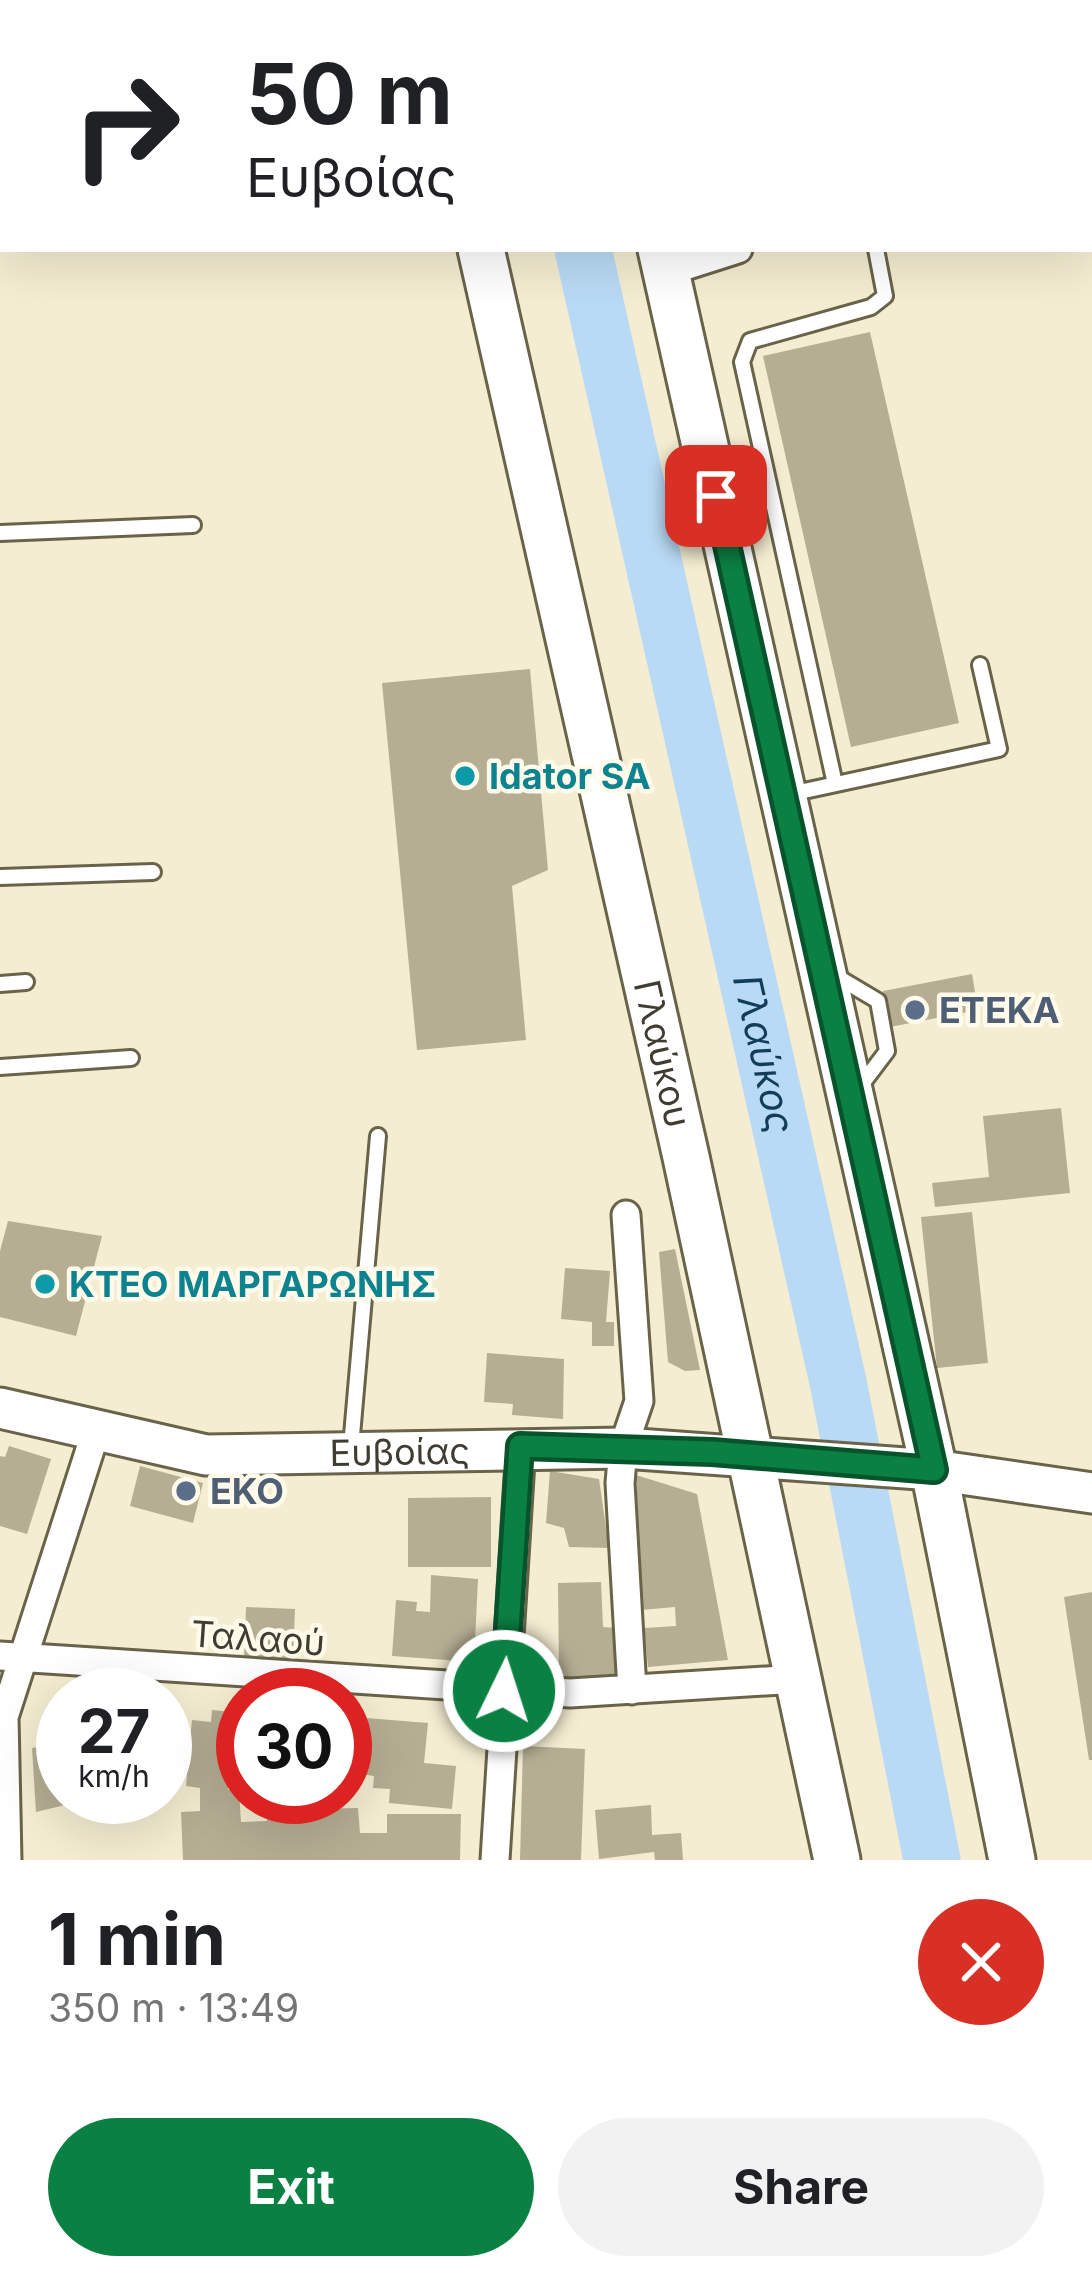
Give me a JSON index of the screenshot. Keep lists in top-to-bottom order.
{
  "streets": {
    "main road": ["Γλαύκου", "Ευβοίας"],
    "street": ["Ταλαού"]
  },
  "crossings": [
    ["Γλαύκου", "Ευβοίας"],
    ["Γλαύκου", "Ταλαού"]
  ],
  "water": ["Γλαύκος"],
  "places": [
    "Idator SA",
    "ΕΤΕΚΑ",
    "ΚΤΕΟ ΜΑΡΓΑΡΩΝΗΣ",
    "ΕΚΟ"
  ],
  "page": {
    "turn": ["50 m", "Ευβοίας"],
    "speed": "27 km/h",
    "limit": "30",
    "heading": ["1 min", "350 m · 13:49"],
    "buttons": ["Exit", "Share"]
  }
}
